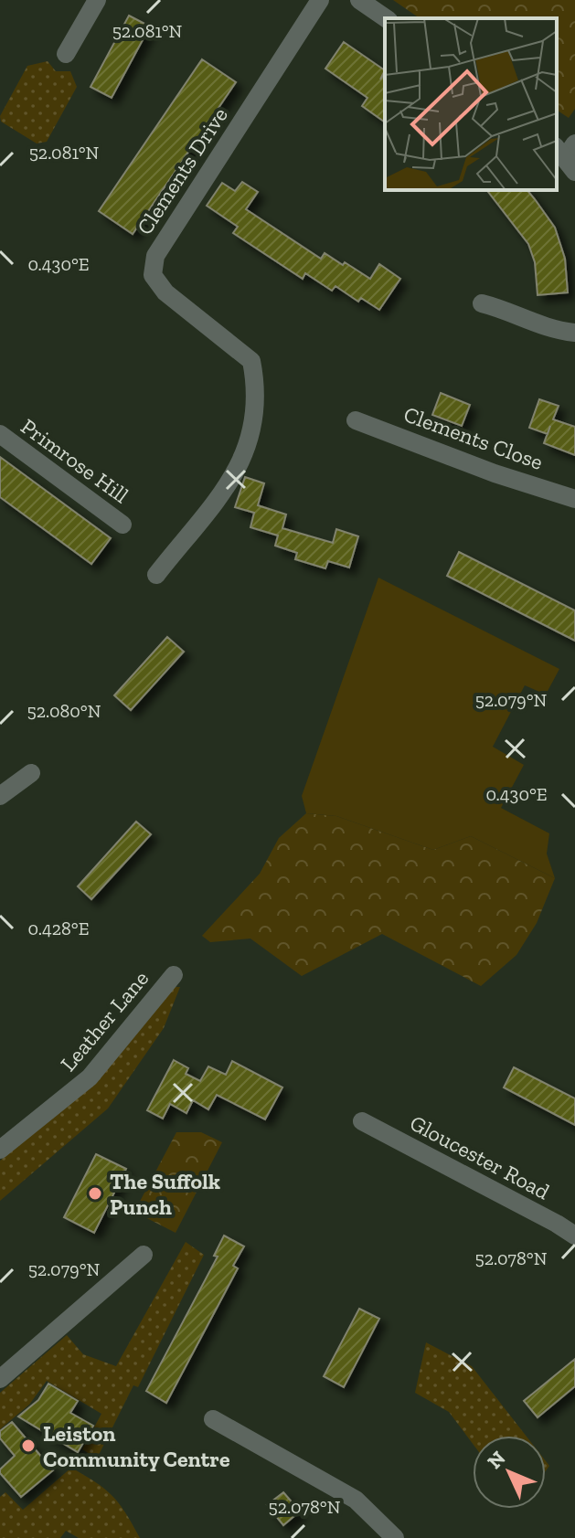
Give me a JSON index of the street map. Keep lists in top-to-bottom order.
{
  "streets": {
    "street": [
      "Clements Drive",
      "Clements Close",
      "Primrose Hill",
      "Leather Lane",
      "Gloucester Road"
    ]
  },
  "places": ["The Suffolk Punch", "Leiston Community Centre"],
  "north": "top left",
  "coordinates": [
    "52.081°N",
    "0.430°E",
    "52.079°N",
    "52.080°N",
    "0.428°E",
    "52.078°N"
  ]
}
